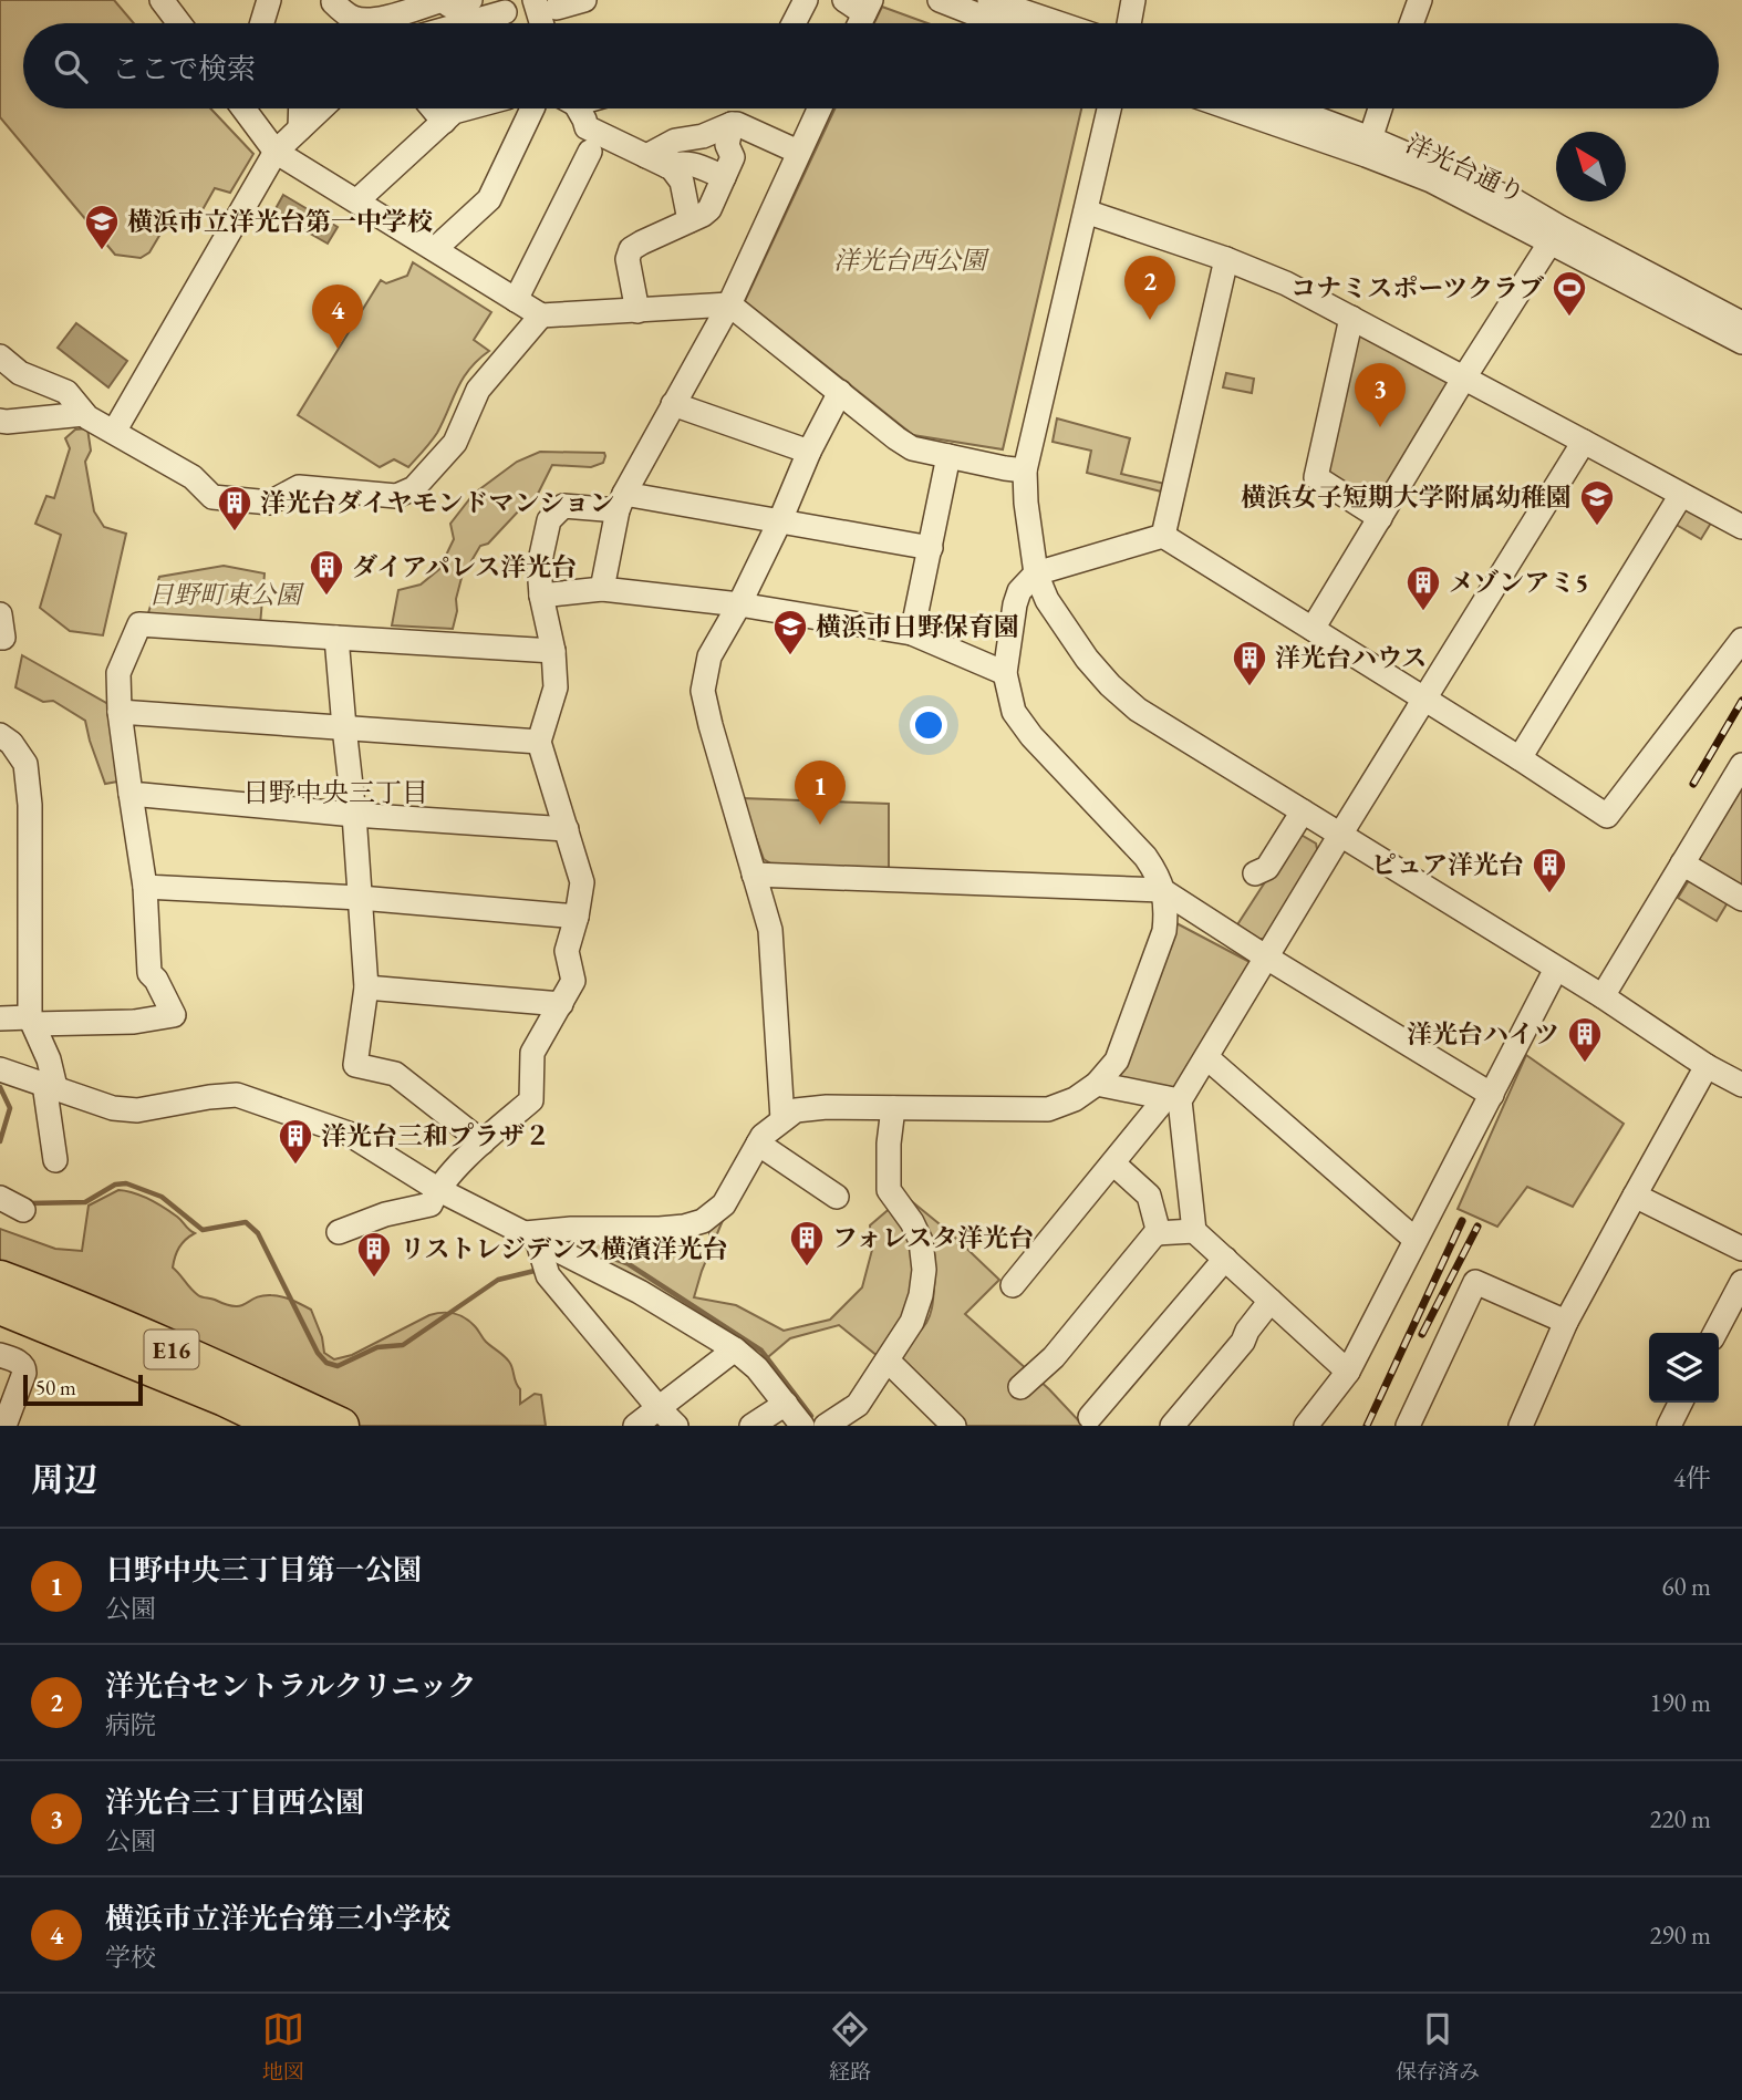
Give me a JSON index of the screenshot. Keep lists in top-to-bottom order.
{
  "streets": {
    "highway": ["E16"],
    "street": ["洋光台通り"]
  },
  "districts": ["日野中央三丁目"],
  "parks": ["洋光台西公園", "日野町東公園"],
  "places": {
    "school or university": ["横浜市立洋光台第一中学校", "横浜女子短期大学附属幼稚園", "横浜市日野保育園"],
    "sports": ["コナミスポーツクラブ"],
    "building": [
      "洋光台ダイヤモンドマンション",
      "ダイアパレス洋光台",
      "メゾンアミ5",
      "洋光台ハウス",
      "ピュア洋光台",
      "洋光台ハイツ",
      "洋光台三和プラザ２",
      "フォレスタ洋光台",
      "リストレジデンス横濱洋光台"
    ]
  },
  "scale_bar": "50 m",
  "north": "top left",
  "page": {
    "search": "ここで検索",
    "pins": [
      "2",
      "4",
      "3",
      "1"
    ],
    "scale": "50 m",
    "heading": ["周辺", "4件"],
    "list": [
      {
        "mark": "1",
        "name": "日野中央三丁目第一公園",
        "note": "公園",
        "value": "60 m"
      },
      {
        "mark": "2",
        "name": "洋光台セントラルクリニック",
        "note": "病院",
        "value": "190 m"
      },
      {
        "mark": "3",
        "name": "洋光台三丁目西公園",
        "note": "公園",
        "value": "220 m"
      },
      {
        "mark": "4",
        "name": "横浜市立洋光台第三小学校",
        "note": "学校",
        "value": "290 m"
      }
    ],
    "nav": ["地図", "経路", "保存済み"]
  }
}
